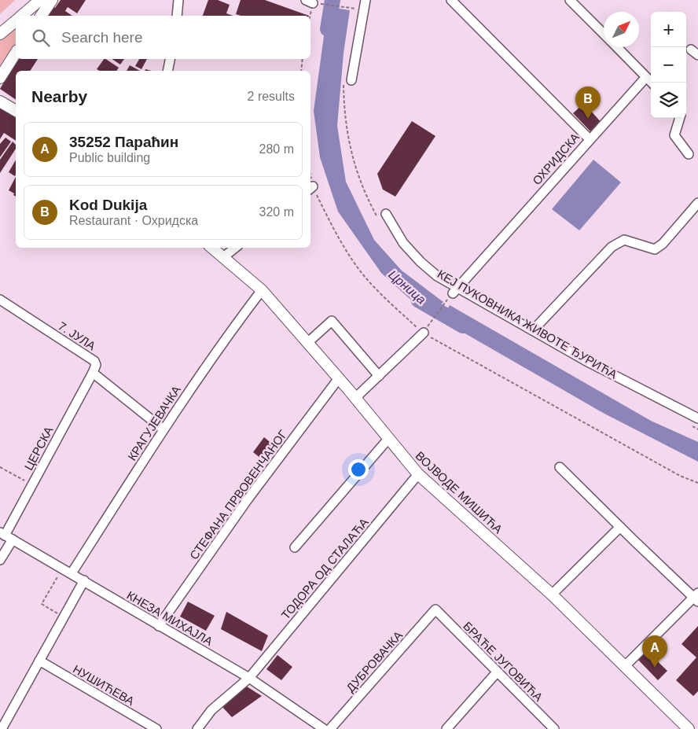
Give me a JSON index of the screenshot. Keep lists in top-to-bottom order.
{
  "streets": {
    "main road": ["ВОЈВОДЕ МИШИЋА"],
    "street": [
      "ОХРИДСКА",
      "7. ЈУЛА",
      "КРАГУЈЕВАЧКА",
      "ЦЕРСКА",
      "СТЕФАНА ПРВОВЕНЧАНОГ",
      "ТОДОРА ОД СТАЛАЋА",
      "КНЕЗА МИХАЈЛА",
      "ДУБРОВАЧКА",
      "БРАЋЕ ЈУГОВИЋА",
      "НУШИЋЕВА"
    ]
  },
  "crossings": [
    ["7. ЈУЛА", "ЦЕРСКА"],
    ["КРАГУЈЕВАЧКА", "ВОЈВОДЕ МИШИЋА"],
    ["КРАГУЈЕВАЧКА", "КНЕЗА МИХАЈЛА"],
    ["ЦЕРСКА", "КНЕЗА МИХАЈЛА"],
    ["ВОЈВОДЕ МИШИЋА", "СТЕФАНА ПРВОВЕНЧАНОГ"],
    ["ВОЈВОДЕ МИШИЋА", "ТОДОРА ОД СТАЛАЋА"],
    ["СТЕФАНА ПРВОВЕНЧАНОГ", "КНЕЗА МИХАЈЛА"],
    ["ТОДОРА ОД СТАЛАЋА", "КНЕЗА МИХАЈЛА"],
    ["ДУБРОВАЧКА", "БРАЋЕ ЈУГОВИЋА"]
  ],
  "water": ["Црница"],
  "north": "top right",
  "page": {
    "map_buttons": ["+", "−"],
    "search": "Search here",
    "heading": ["Nearby", "2 results"],
    "pins": ["B", "A"],
    "list": [
      {
        "mark": "A",
        "name": "35252 Параћин",
        "note": "Public building",
        "value": "280 m"
      },
      {
        "mark": "B",
        "name": "Kod Dukija",
        "note": "Restaurant · Охридска",
        "value": "320 m"
      }
    ]
  }
}
